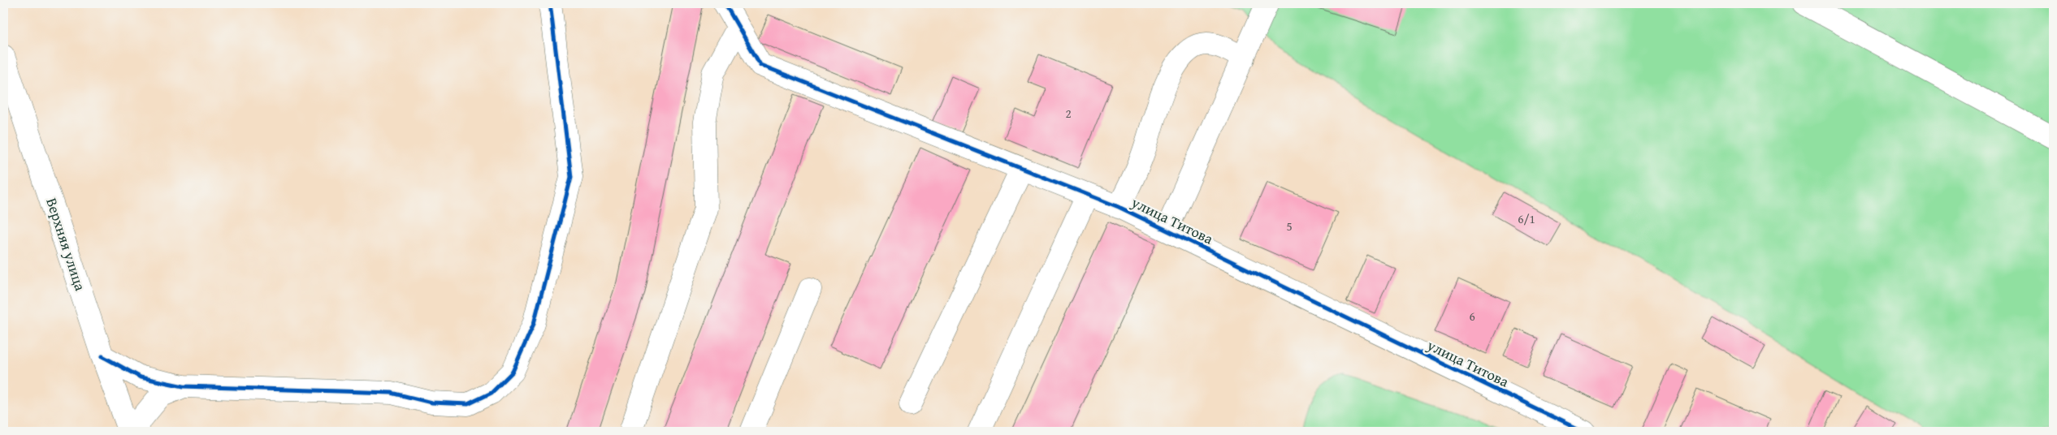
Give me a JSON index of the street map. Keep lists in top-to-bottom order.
{
  "streets": {
    "street": ["улица Титова", "Верхняя улица"]
  },
  "house_numbers": [
    "2",
    "6/1",
    "5",
    "6"
  ]
}
